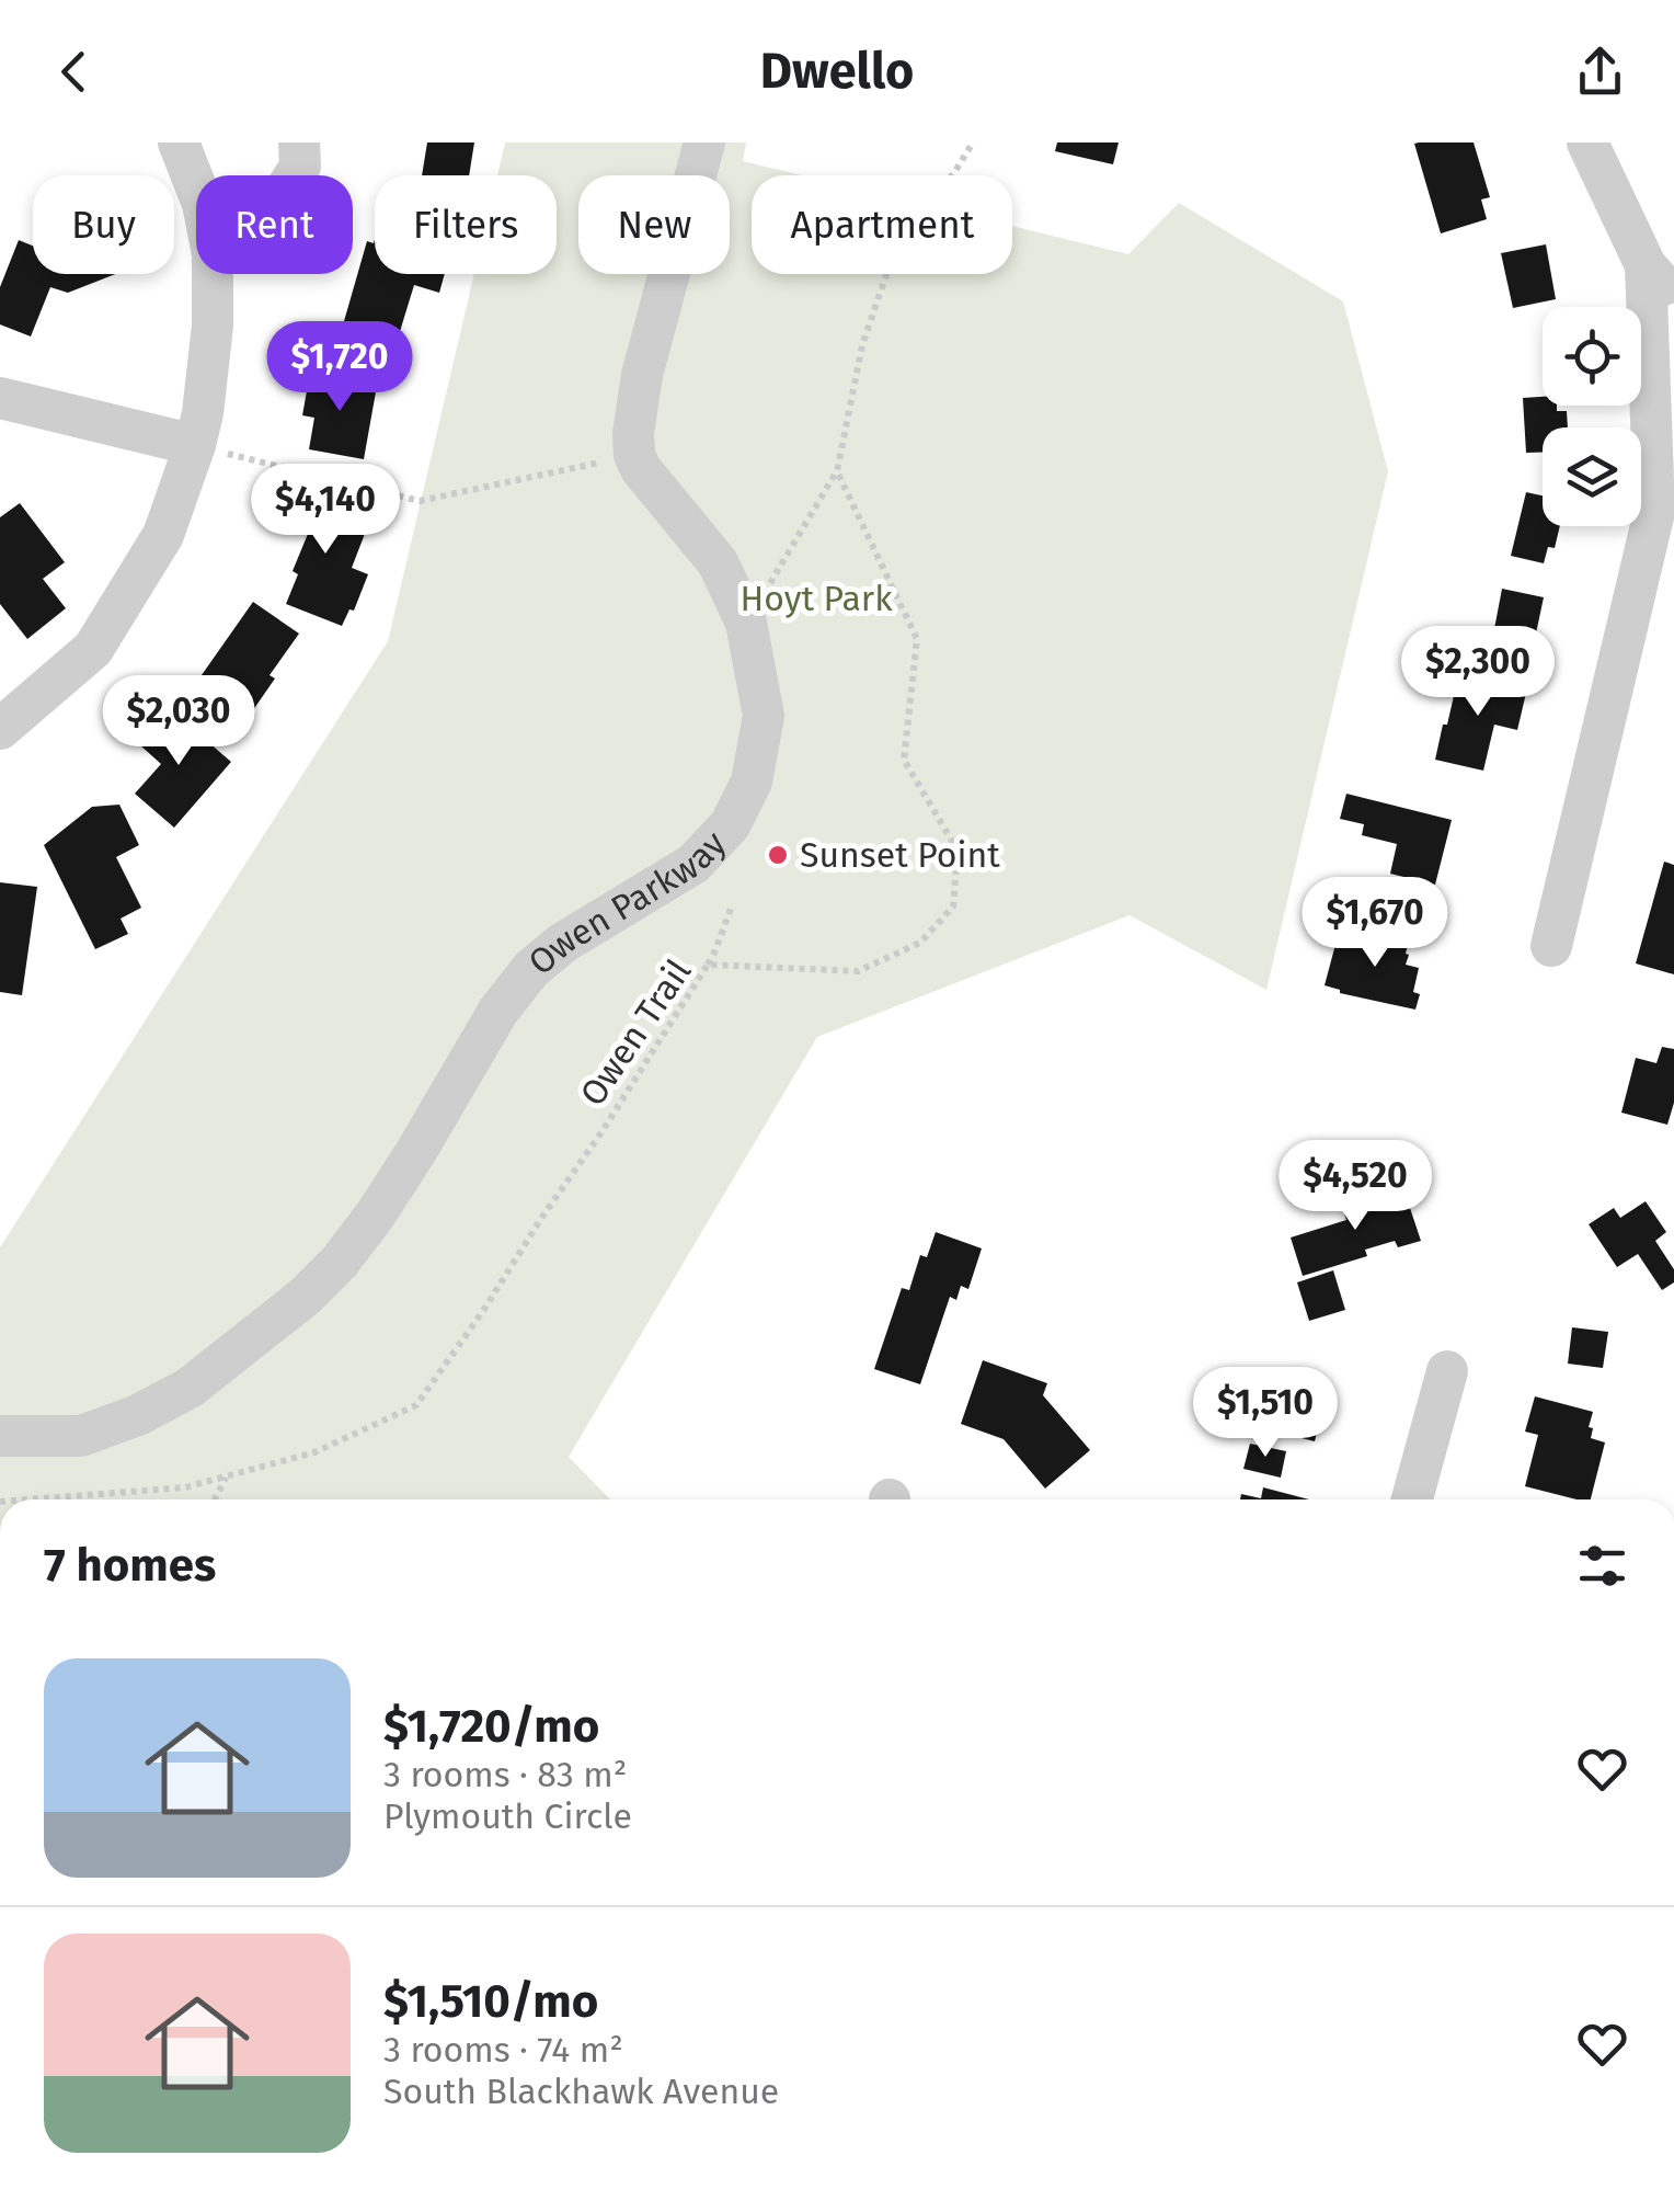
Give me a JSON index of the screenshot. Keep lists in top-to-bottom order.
{
  "streets": {
    "street": ["Owen Parkway"],
    "path": ["Owen Trail"]
  },
  "parks": ["Hoyt Park"],
  "places": ["Sunset Point"],
  "page": {
    "header": "Dwello",
    "chip": [
      "Buy",
      "Rent",
      "Filters",
      "New",
      "Apartment"
    ],
    "price": [
      "$1,720",
      "$4,140",
      "$2,300",
      "$2,030",
      "$1,670",
      "$4,520",
      "$1,510"
    ],
    "heading": "7 homes",
    "list": [
      {
        "name": "$1,720/mo",
        "note": "3 rooms · 83 m² · Plymouth Circle"
      },
      {
        "name": "$1,510/mo",
        "note": "3 rooms · 74 m² · South Blackhawk Avenue"
      }
    ]
  }
}
